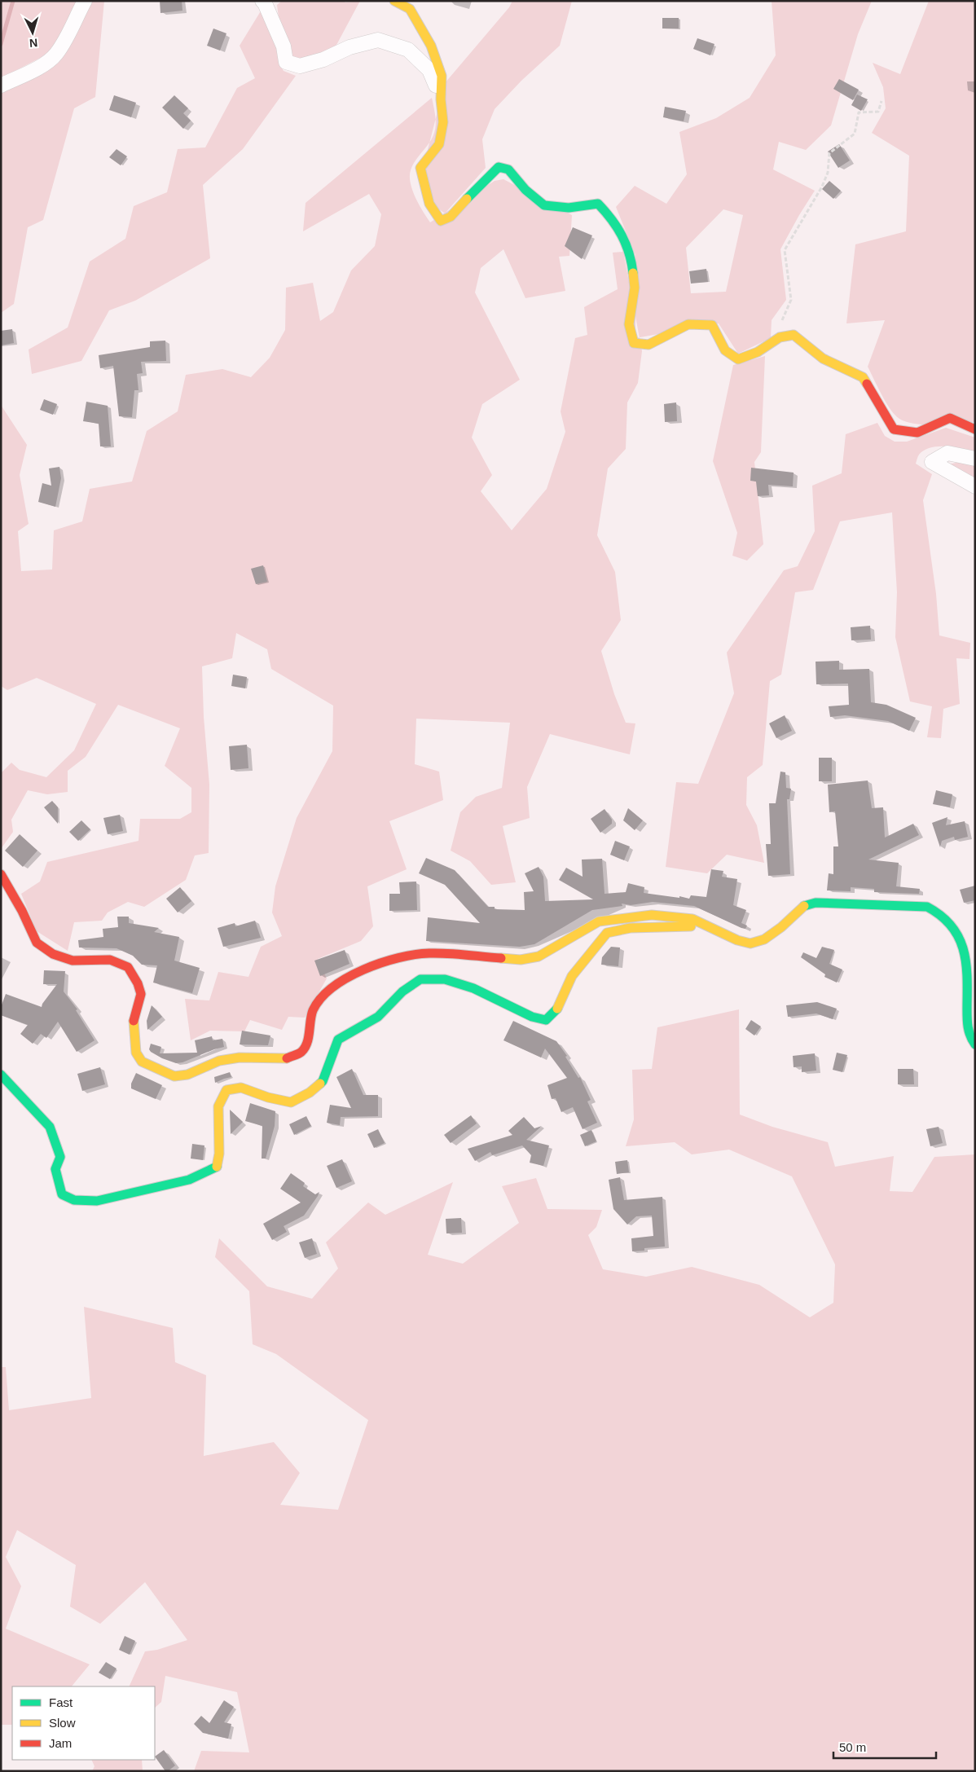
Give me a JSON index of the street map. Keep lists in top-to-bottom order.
{
  "legend": ["Fast", "Slow", "Jam"],
  "scale_bar": "50 m",
  "north": "bottom"
}
